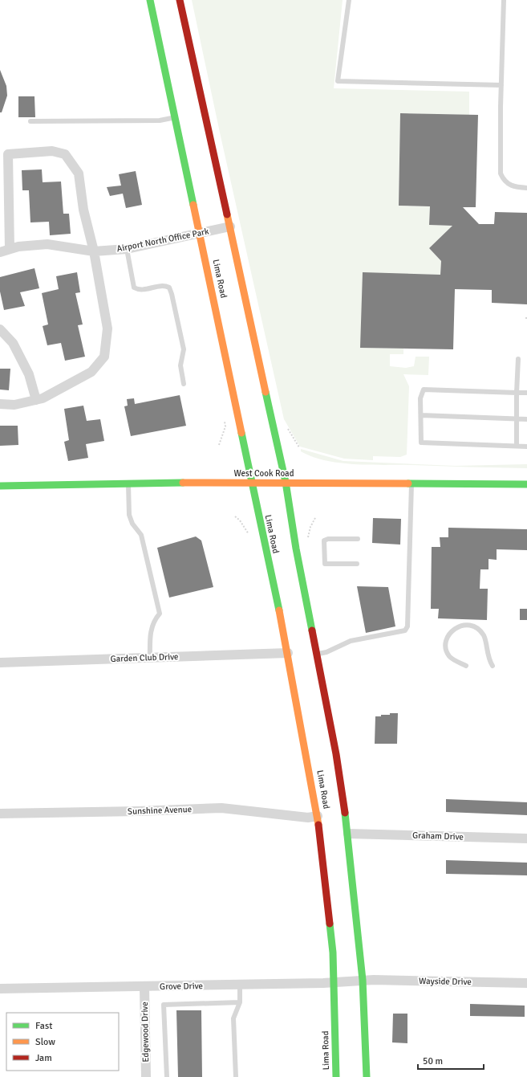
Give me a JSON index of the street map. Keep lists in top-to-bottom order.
{
  "streets": {
    "main road": ["Lima Road", "West Cook Road"],
    "street": [
      "Airport North Office Park",
      "Garden Club Drive",
      "Sunshine Avenue",
      "Graham Drive",
      "Wayside Drive",
      "Grove Drive",
      "Edgewood Drive"
    ]
  },
  "crossings": [
    ["Airport North Office Park", "Lima Road"],
    ["Lima Road", "West Cook Road"],
    ["Lima Road", "Garden Club Drive"],
    ["Lima Road", "Sunshine Avenue"],
    ["Lima Road", "Graham Drive"],
    ["Lima Road", "Wayside Drive"],
    ["Lima Road", "Grove Drive"],
    ["Wayside Drive", "Grove Drive"],
    ["Grove Drive", "Edgewood Drive"]
  ],
  "legend": ["Fast", "Slow", "Jam"],
  "scale_bar": "50 m"
}
